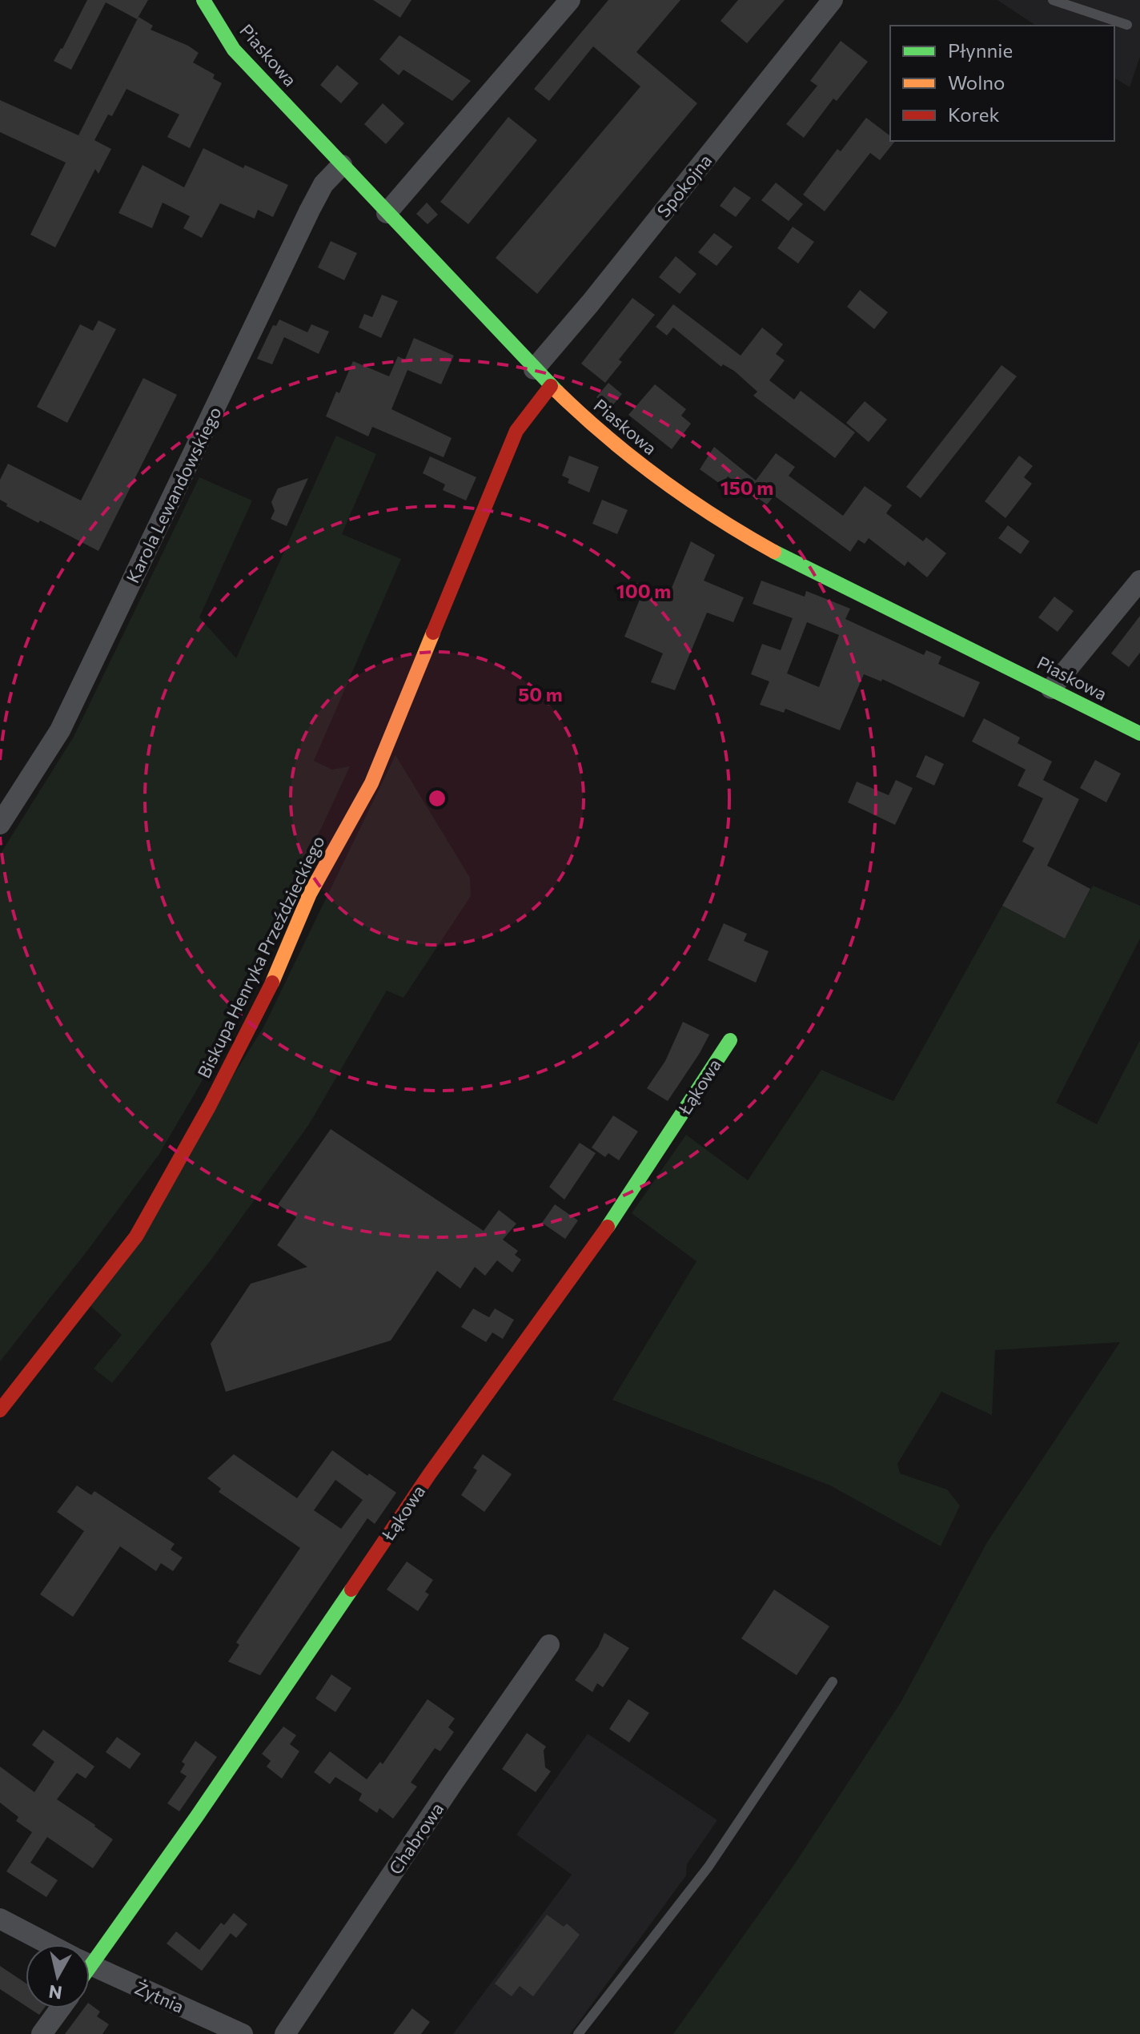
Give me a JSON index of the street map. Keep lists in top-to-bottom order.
{
  "streets": {
    "street": [
      "Piaskowa",
      "Spokojna",
      "Karola Lewandowskiego",
      "Biskupa Henryka Przeździeckiego",
      "Łąkowa",
      "Chabrowa",
      "Żytnia"
    ]
  },
  "crossings": [
    ["Piaskowa", "Spokojna"],
    ["Piaskowa", "Karola Lewandowskiego"],
    ["Piaskowa", "Biskupa Henryka Przeździeckiego"]
  ],
  "legend": ["Płynnie", "Wolno", "Korek"],
  "north": "bottom",
  "rings": ["150 m", "100 m", "50 m"]
}
